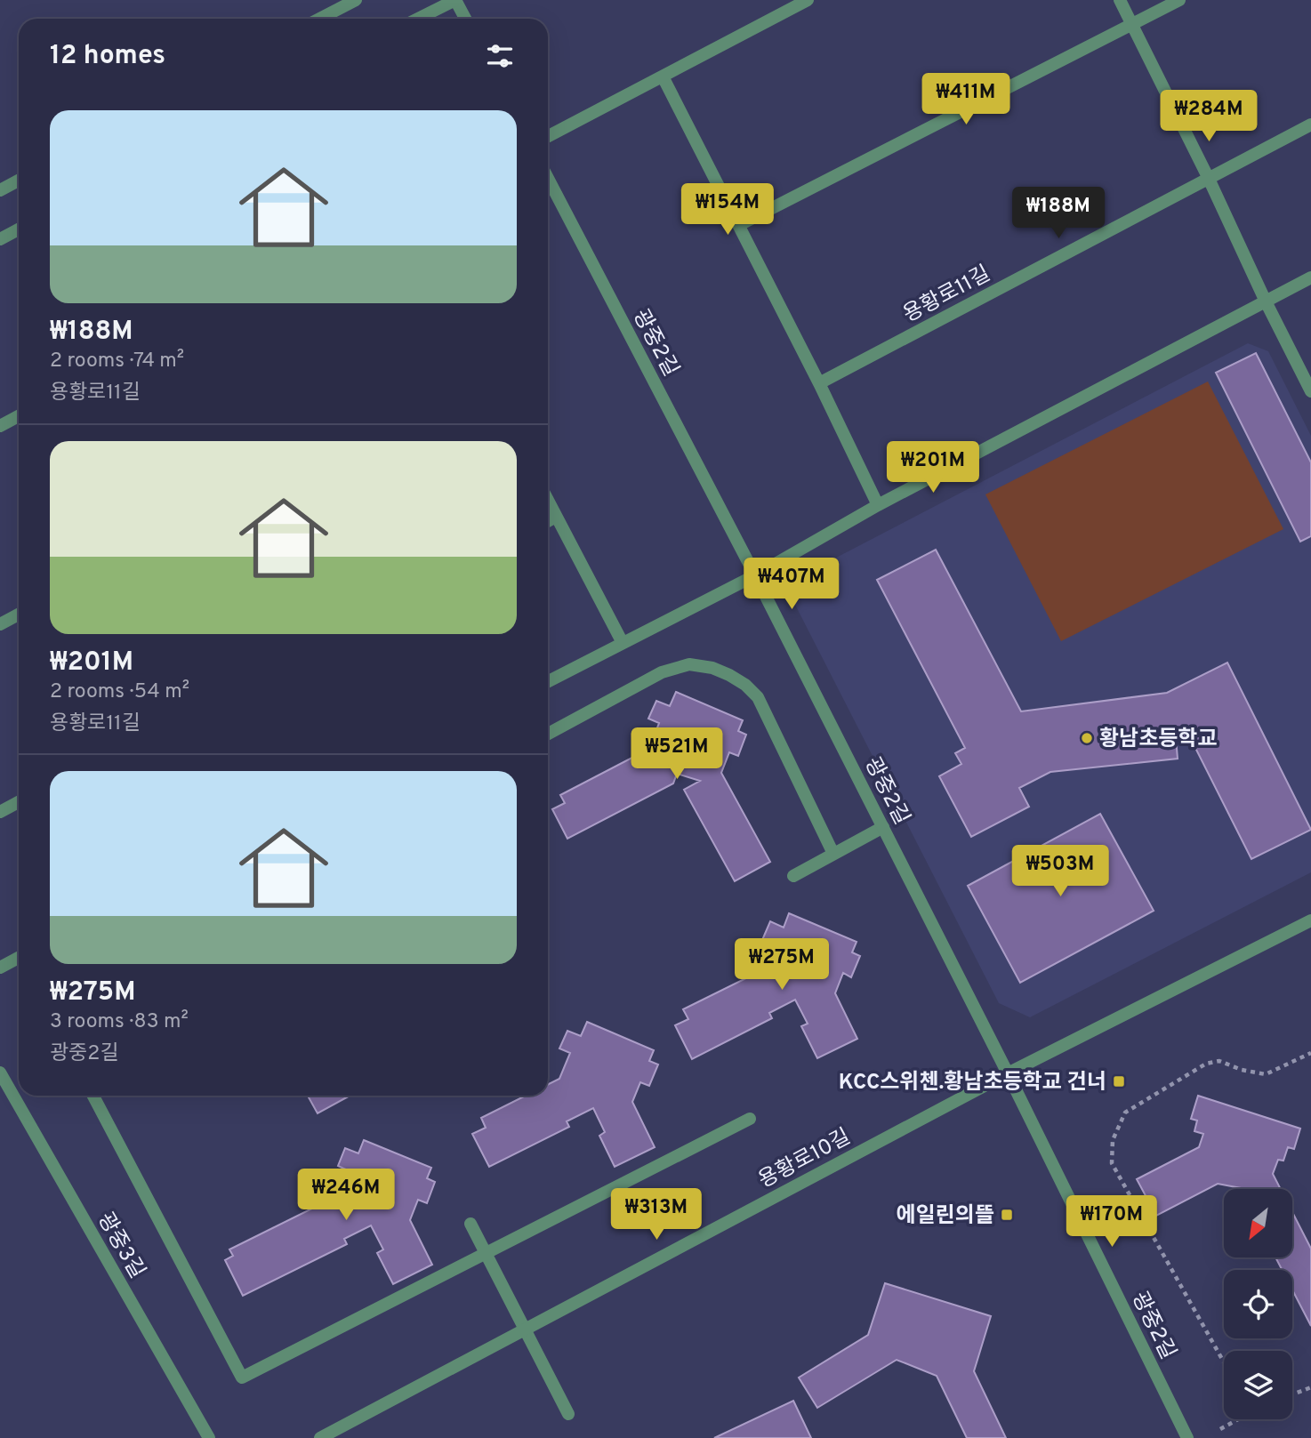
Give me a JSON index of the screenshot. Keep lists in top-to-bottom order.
{
  "streets": {
    "street": [
      "용황로11길",
      "광중2길",
      "용황로10길",
      "광중3길"
    ]
  },
  "crossings": [
    ["광중2길", "용황로10길"]
  ],
  "places": {
    "other": ["황남초등학교"],
    "transit": ["KCC스위첸.황남초등학교 건너", "에일린의뜰"]
  },
  "north": "bottom left",
  "page": {
    "heading": "12 homes",
    "price": [
      "₩411M",
      "₩284M",
      "₩154M",
      "₩188M",
      "₩201M",
      "₩407M",
      "₩521M",
      "₩503M",
      "₩275M",
      "₩246M",
      "₩313M",
      "₩170M"
    ],
    "list": [
      {
        "name": "₩188M",
        "note": "2 rooms · 74 m² · 용황로11길"
      },
      {
        "name": "₩201M",
        "note": "2 rooms · 54 m² · 용황로11길"
      },
      {
        "name": "₩275M",
        "note": "3 rooms · 83 m² · 광중2길"
      }
    ]
  }
}
